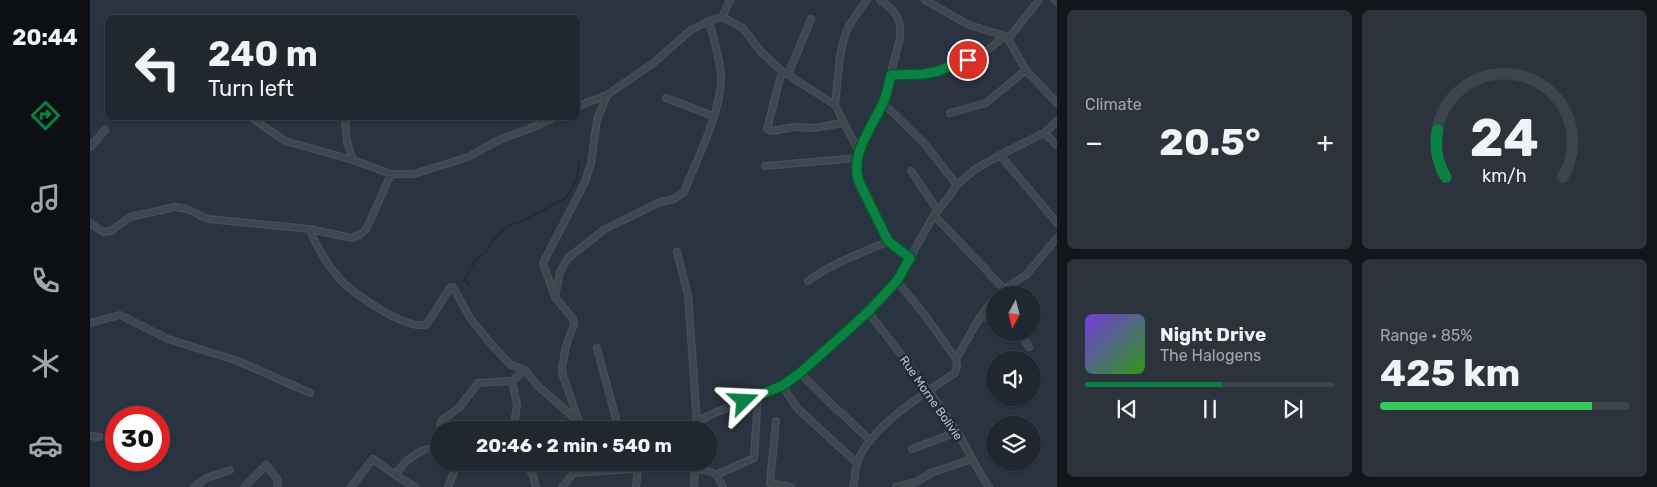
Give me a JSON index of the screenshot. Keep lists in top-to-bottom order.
{
  "streets": {
    "street": ["Rue Morne Bolivie"]
  },
  "north": "bottom",
  "page": {
    "tabs": "20:44",
    "tile": [
      "Climate",
      ["Range · 85%", "425 km"]
    ],
    "turn": ["240 m", "Turn left"],
    "heat": ["−", "20.5°", "+"],
    "song": ["Night Drive", "The Halogens"],
    "limit": "30",
    "trip": "20:46 · 2 min · 540 m",
    "gauge": ["24", "km/h"]
  }
}
